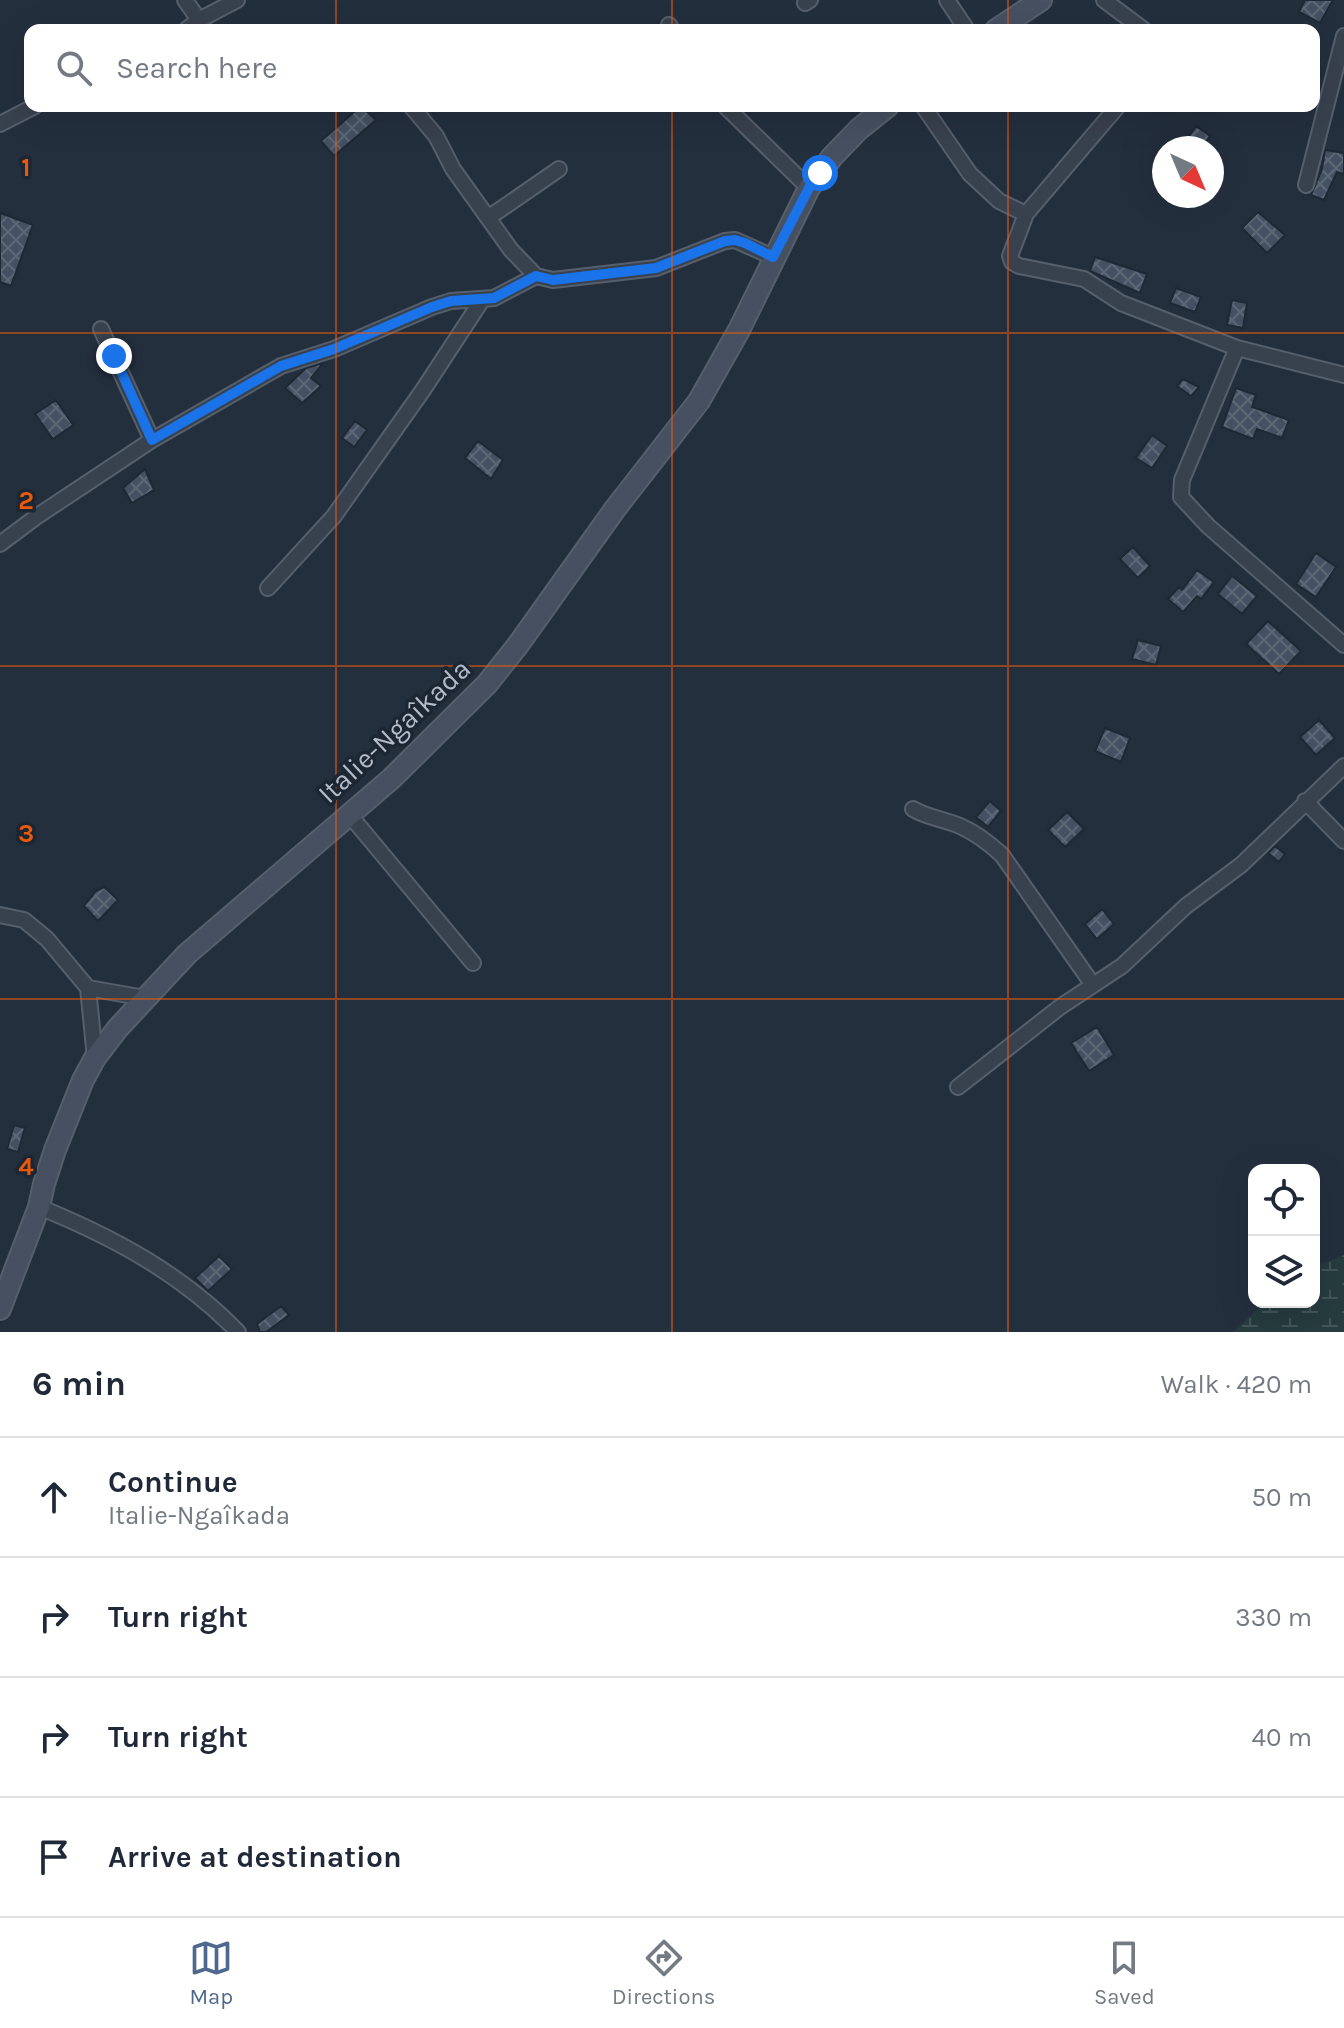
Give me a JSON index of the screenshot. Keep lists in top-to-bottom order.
{
  "streets": {
    "street": ["Italie-Ngaîkada"]
  },
  "north": "bottom right",
  "page": {
    "search": "Search here",
    "heading": ["6 min", "Walk · 420 m"],
    "list": [
      ["Continue", "Italie-Ngaîkada", "50 m"],
      ["Turn right", "330 m"],
      ["Turn right", "40 m"],
      "Arrive at destination"
    ],
    "nav": ["Map", "Directions", "Saved"]
  },
  "grid": {
    "rows": [
      "1",
      "2",
      "3",
      "4"
    ]
  }
}
